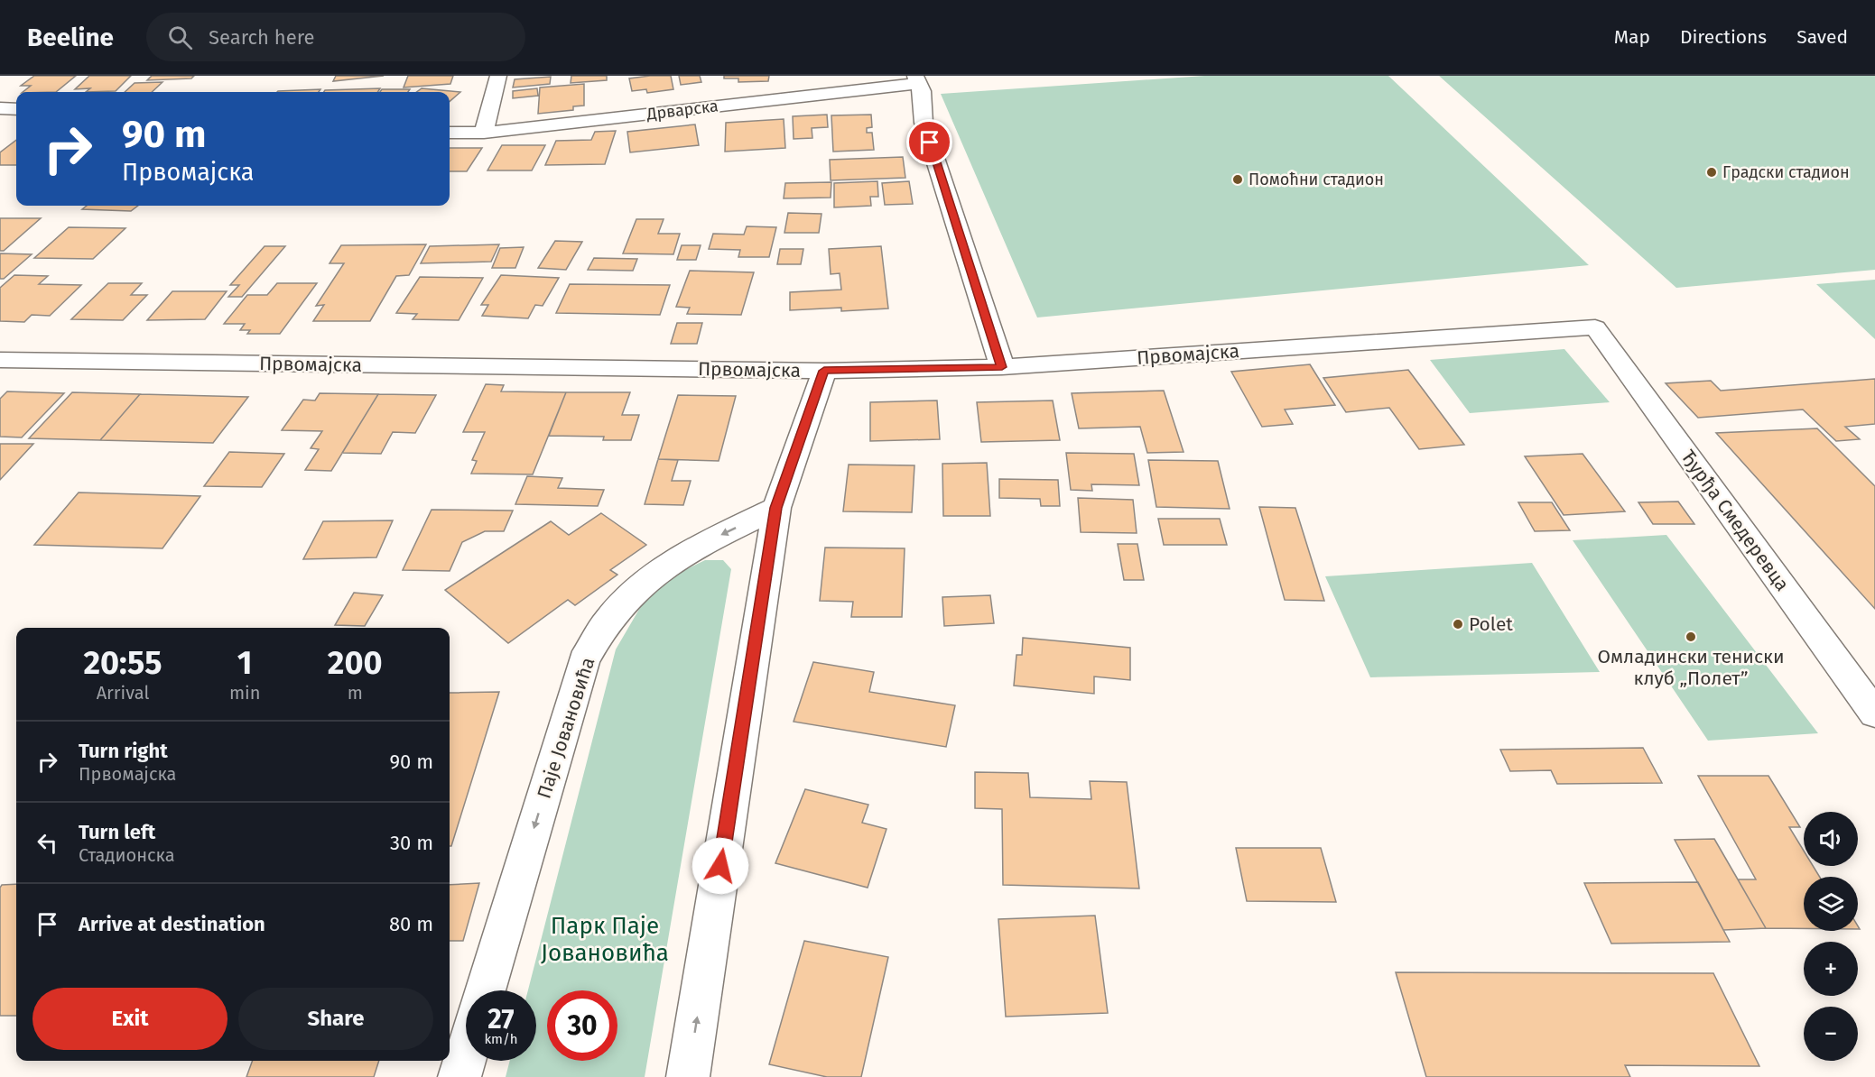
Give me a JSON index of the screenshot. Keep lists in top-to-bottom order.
{
  "streets": {
    "street": [
      "Дрварска",
      "Првомајска",
      "Ђурђа Смедеревца",
      "Паје Јовановића"
    ]
  },
  "crossings": [
    ["Првомајска", "Ђурђа Смедеревца"]
  ],
  "parks": ["Парк Паје Јовановића"],
  "places": [
    "Градски стадион",
    "Помоћни стадион",
    "Polet",
    "Омладински тениски клуб „Полет”"
  ],
  "page": {
    "header": "Beeline",
    "search": "Search here",
    "nav": ["Map", "Directions", "Saved"],
    "turn": ["90 m", "Првомајска"],
    "eta": [
      "20:55",
      "Arrival",
      "1",
      "min",
      "200",
      "m"
    ],
    "list": [
      {
        "name": "Turn right",
        "note": "Првомајска",
        "value": "90 m"
      },
      {
        "name": "Turn left",
        "note": "Стадионска",
        "value": "30 m"
      },
      {
        "name": "Arrive at destination",
        "value": "80 m"
      }
    ],
    "map_buttons": ["+", "−"],
    "buttons": ["Exit", "Share"],
    "speed": "27 km/h",
    "limit": "30"
  }
}
